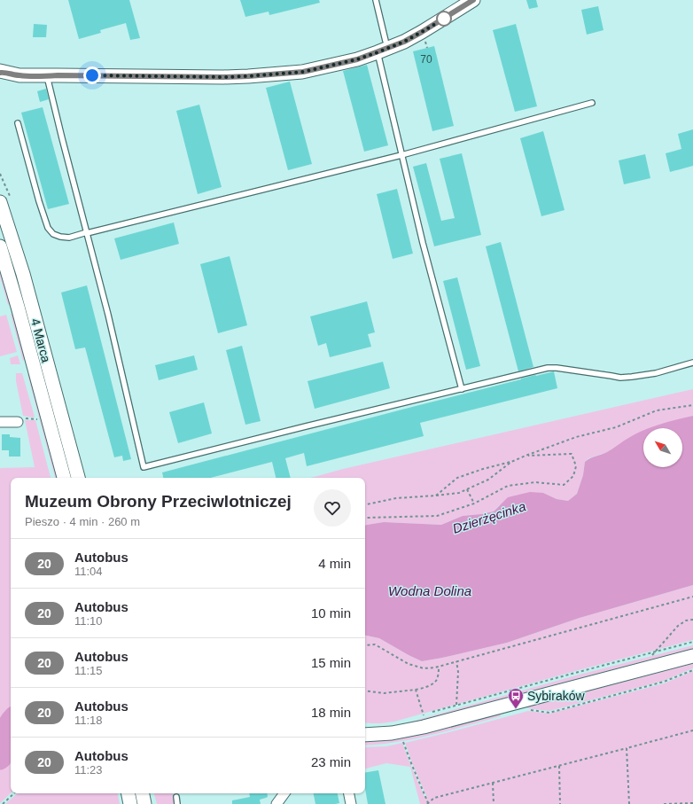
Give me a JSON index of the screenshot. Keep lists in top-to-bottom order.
{
  "streets": {
    "street": ["4 Marca"]
  },
  "water": ["Dzierżęcinka", "Wodna Dolina"],
  "places": {
    "bus stop": ["Sybiraków"]
  },
  "lines": ["bus line 20"],
  "house_numbers": ["70"],
  "north": "top left",
  "page": {
    "heading": ["Muzeum Obrony Przeciwlotniczej", "Pieszo · 4 min · 260 m"],
    "list": [
      {
        "mark": "20",
        "name": "Autobus",
        "note": "11:04",
        "value": "4 min"
      },
      {
        "mark": "20",
        "name": "Autobus",
        "note": "11:10",
        "value": "10 min"
      },
      {
        "mark": "20",
        "name": "Autobus",
        "note": "11:15",
        "value": "15 min"
      },
      {
        "mark": "20",
        "name": "Autobus",
        "note": "11:18",
        "value": "18 min"
      },
      {
        "mark": "20",
        "name": "Autobus",
        "note": "11:23",
        "value": "23 min"
      }
    ]
  }
}
